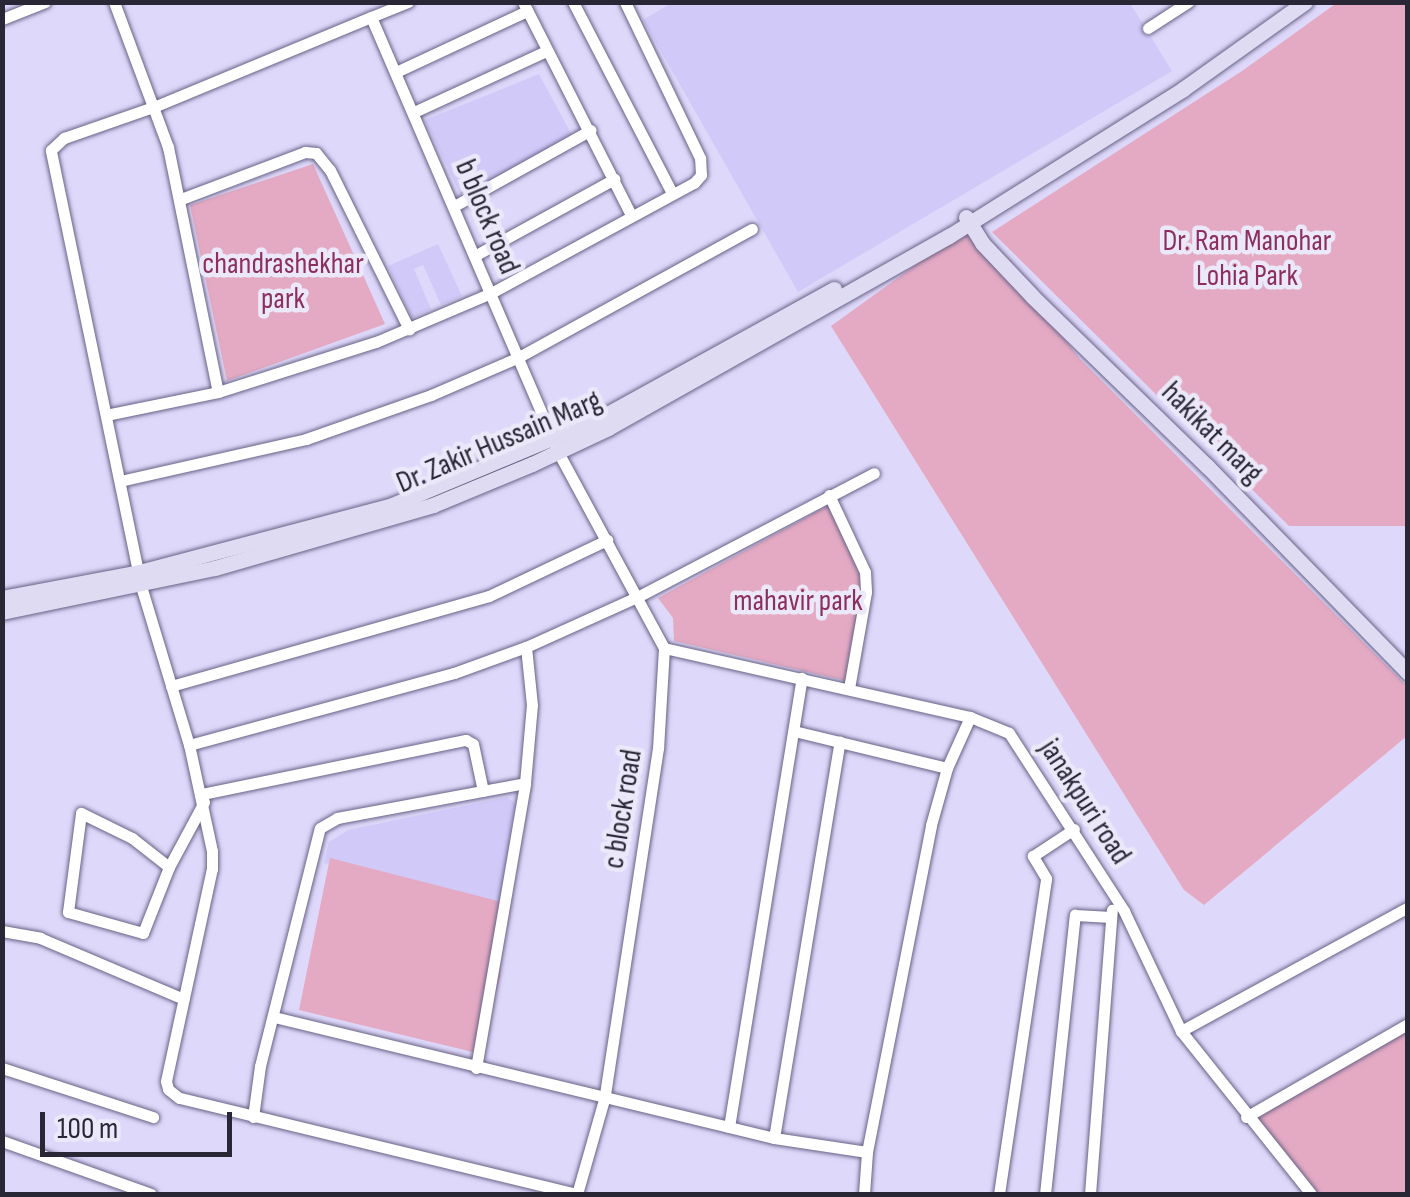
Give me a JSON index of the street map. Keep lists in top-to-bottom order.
{
  "streets": {
    "street": [
      "b block road",
      "hakikat marg",
      "Dr. Zakir Hussain Marg",
      "janakpuri road",
      "c block road"
    ]
  },
  "crossings": [
    ["b block road", "Dr. Zakir Hussain Marg"],
    ["b block road", "c block road"],
    ["hakikat marg", "Dr. Zakir Hussain Marg"],
    ["Dr. Zakir Hussain Marg", "c block road"],
    ["janakpuri road", "c block road"]
  ],
  "parks": ["Dr. Ram Manohar Lohia Park", "chandrashekhar park", "mahavir park"],
  "scale_bar": "100 m"
}
